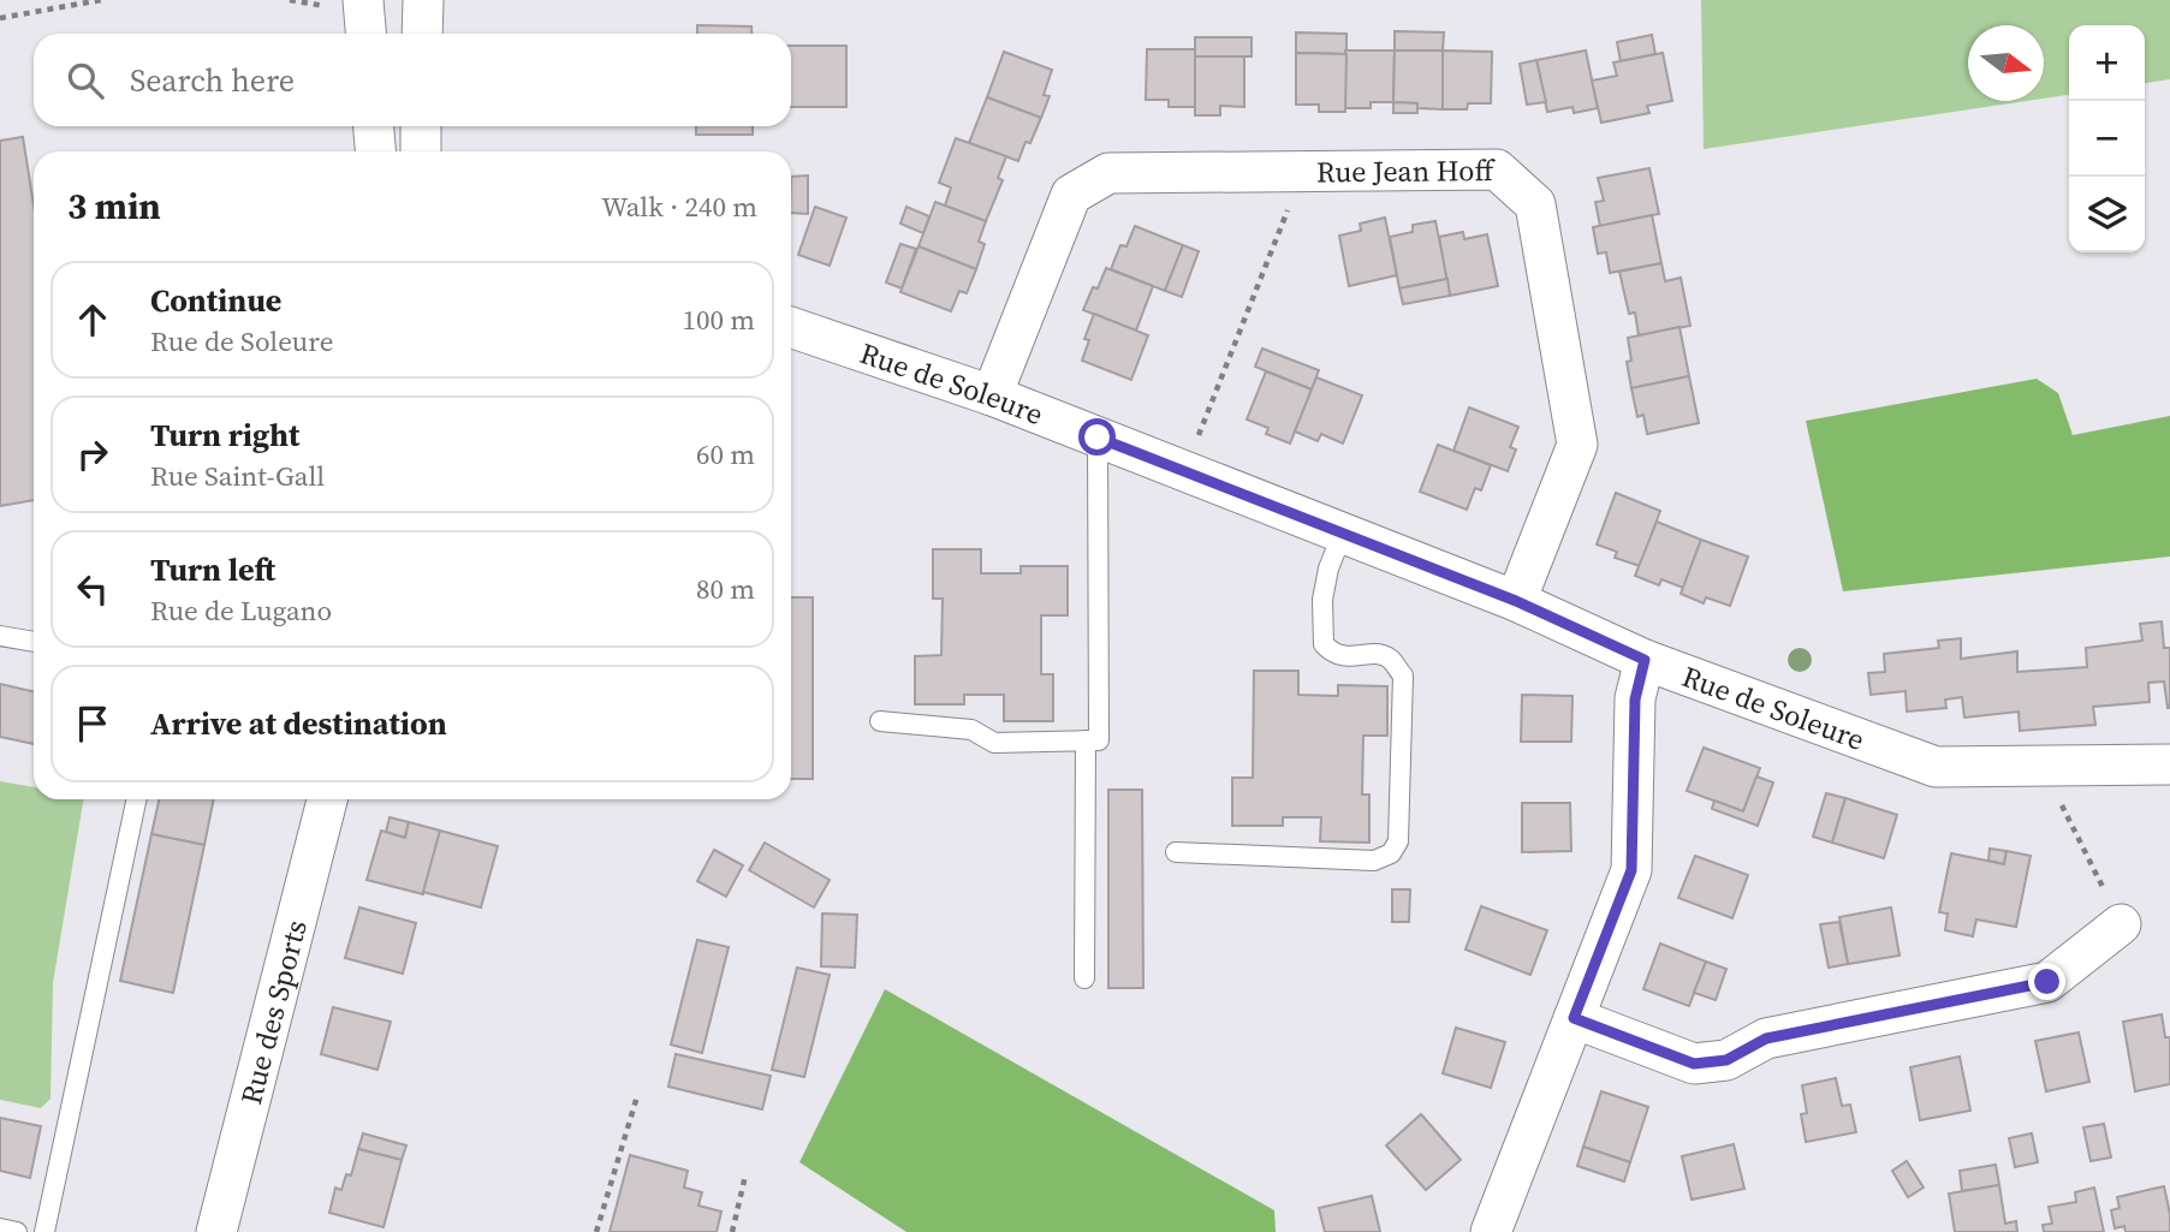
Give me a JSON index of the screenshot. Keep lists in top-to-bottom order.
{
  "streets": {
    "street": ["Rue Jean Hoff", "Rue de Soleure", "Rue des Sports"]
  },
  "crossings": [
    ["Rue Jean Hoff", "Rue de Soleure"]
  ],
  "north": "right",
  "page": {
    "map_buttons": ["+", "−"],
    "search": "Search here",
    "heading": ["3 min", "Walk · 240 m"],
    "list": [
      ["Continue", "Rue de Soleure", "100 m"],
      ["Turn right", "Rue Saint-Gall", "60 m"],
      ["Turn left", "Rue de Lugano", "80 m"],
      "Arrive at destination"
    ]
  }
}
